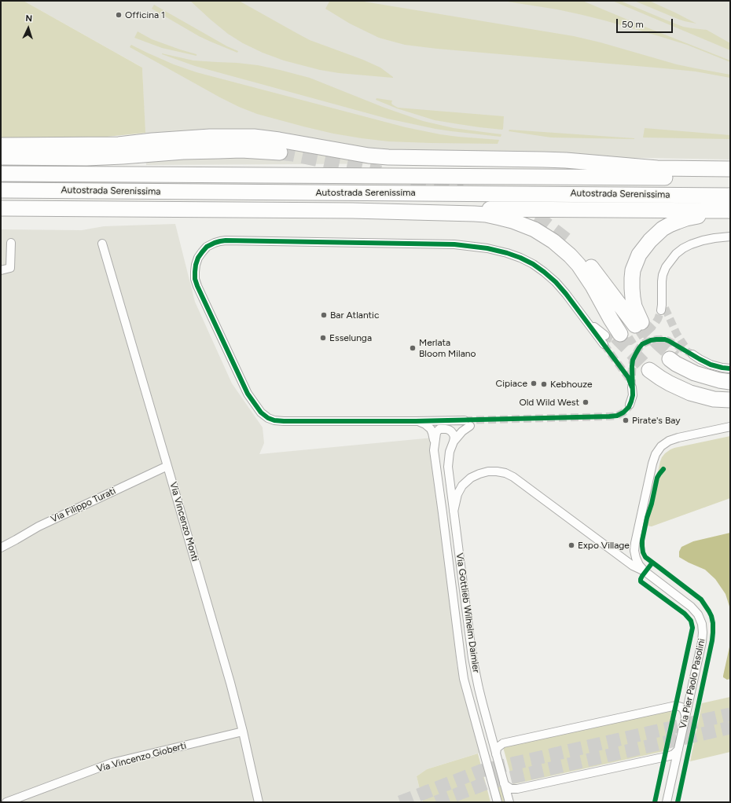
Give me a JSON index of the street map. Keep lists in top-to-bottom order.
{
  "streets": {
    "highway": ["Autostrada Serenissima"],
    "street": [
      "Via Filippo Turati",
      "Via Vincenzo Monti",
      "Via Gottlieb Wilhelm Daimler",
      "Via Pier Paolo Pasolini",
      "Via Vincenzo Gioberti"
    ]
  },
  "crossings": [
    ["Via Filippo Turati", "Via Vincenzo Monti"],
    ["Via Vincenzo Monti", "Via Vincenzo Gioberti"],
    ["Via Gottlieb Wilhelm Daimler", "Via Pier Paolo Pasolini"]
  ],
  "places": [
    "Officina 1",
    "Bar Atlantic",
    "Esselunga",
    "Merlata Bloom Milano",
    "Cipiace",
    "Kebhouze",
    "Old Wild West",
    "Pirate's Bay",
    "Expo Village"
  ],
  "scale_bar": "50 m",
  "north": "top"
}
